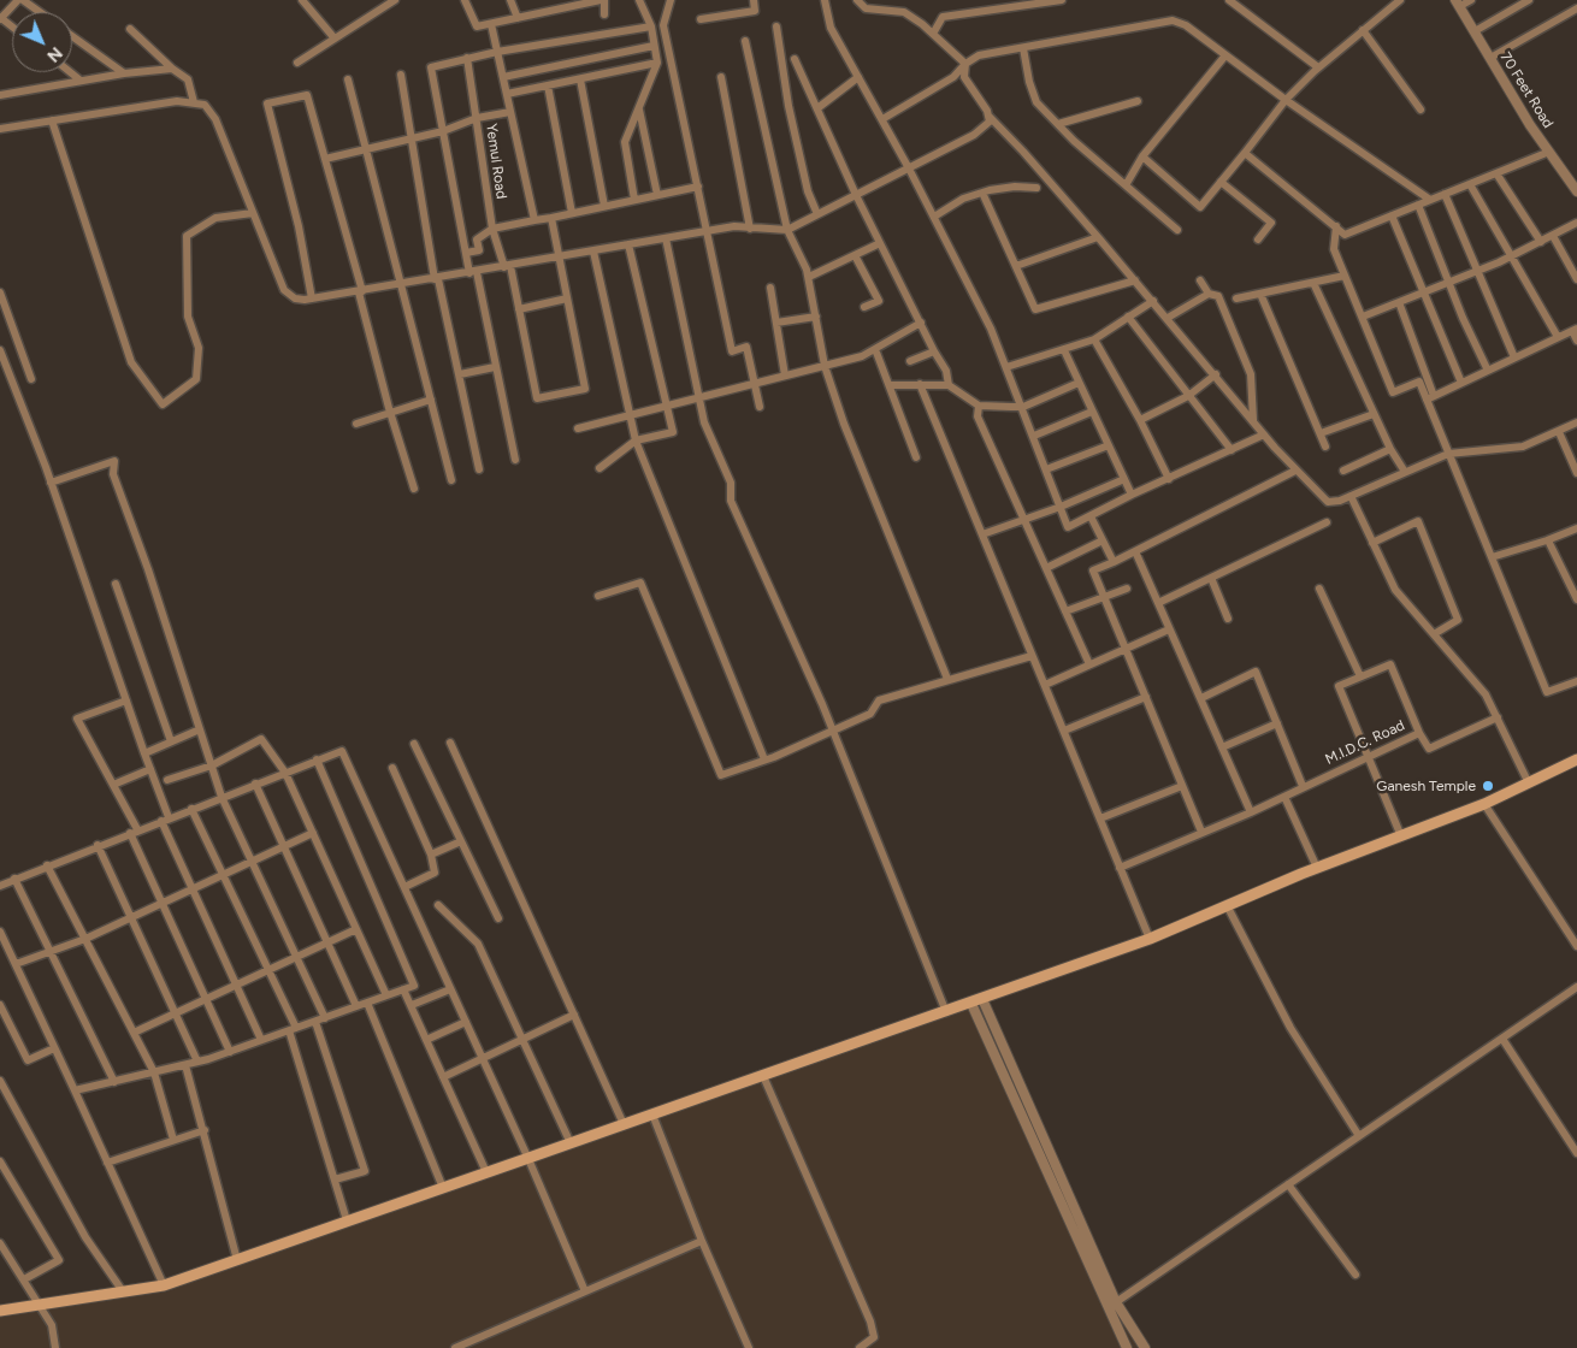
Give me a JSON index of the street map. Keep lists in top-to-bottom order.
{
  "streets": {
    "street": ["70 Feet Road", "Yemul Road", "M.I.D.C. Road"]
  },
  "places": ["Ganesh Temple"],
  "north": "bottom right"
}
